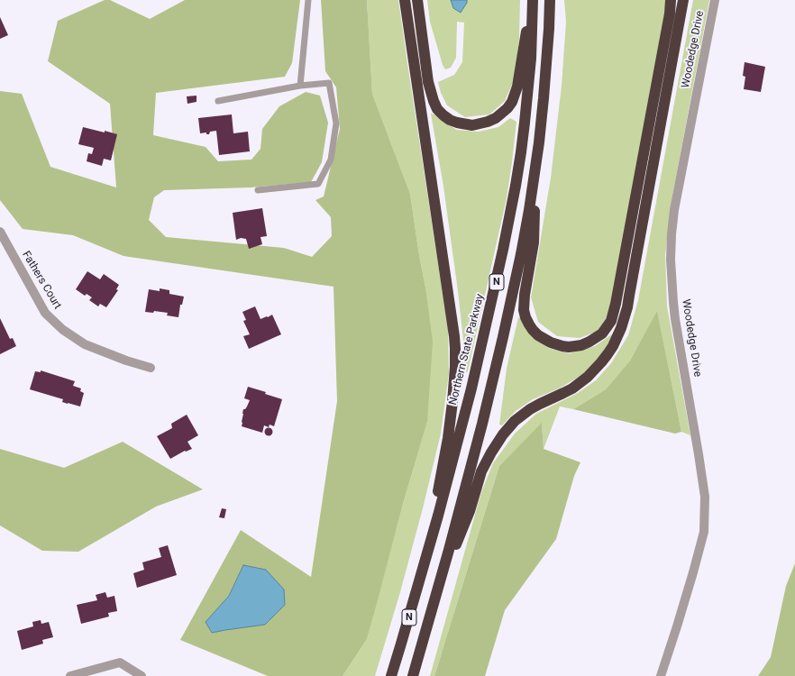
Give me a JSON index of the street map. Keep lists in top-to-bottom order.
{
  "streets": {
    "highway": ["N", "Northern State Parkway"],
    "street": ["Woodedge Drive", "Fathers Court"]
  }
}
